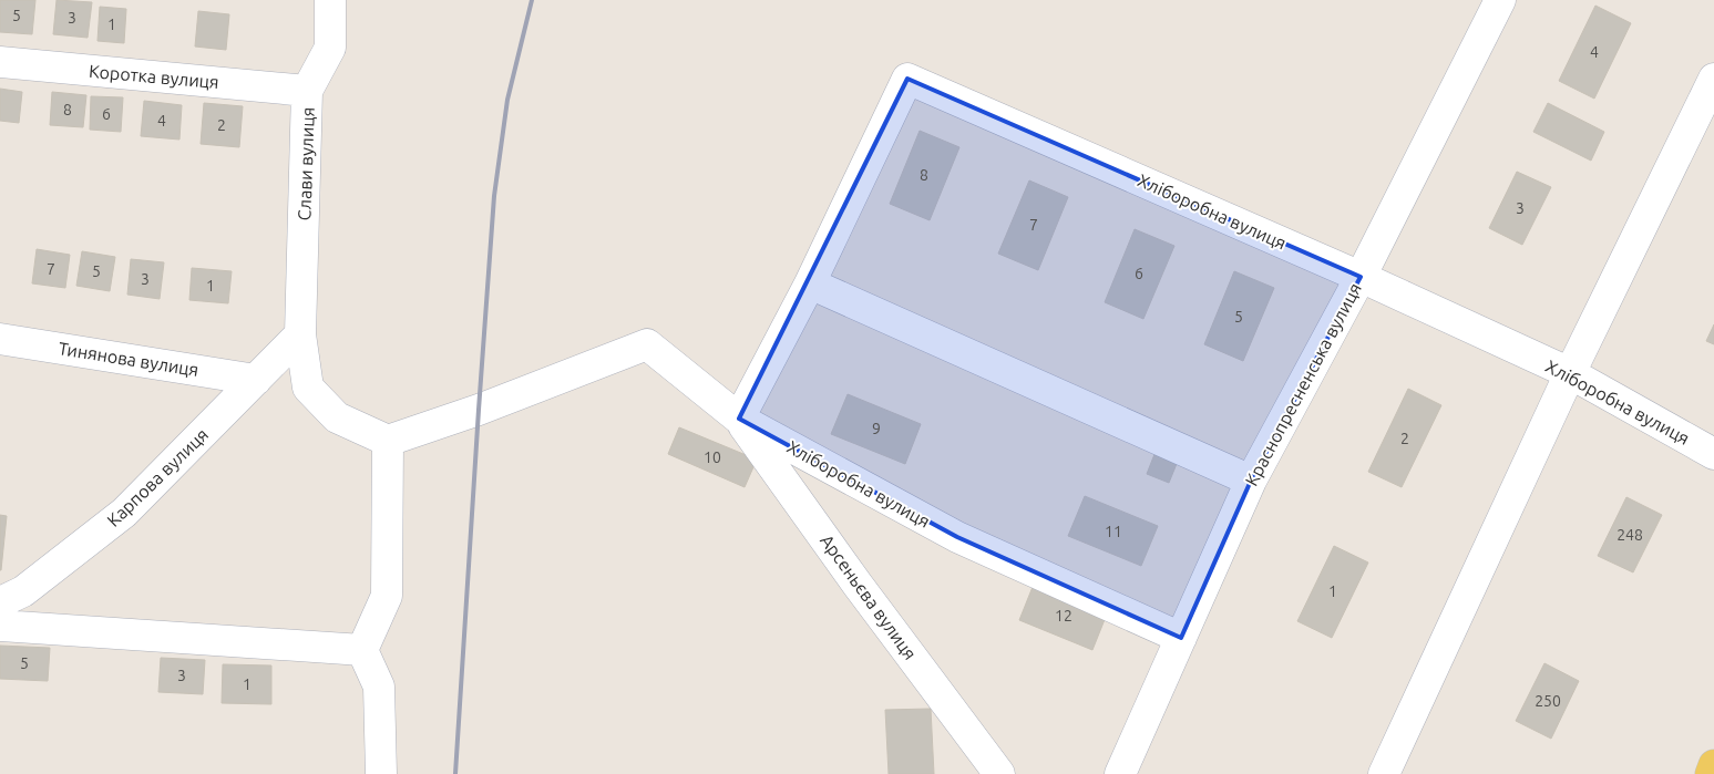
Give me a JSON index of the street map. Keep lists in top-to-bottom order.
{
  "streets": {
    "street": [
      "Коротка вулиця",
      "Слави вулиця",
      "Хліборобна вулиця",
      "Тинянова вулиця",
      "Краснопресненська вулиця",
      "Карпова вулиця",
      "Арсеньєва вулиця"
    ]
  },
  "crossings": [
    ["Коротка вулиця", "Слави вулиця"],
    ["Слави вулиця", "Карпова вулиця"],
    ["Хліборобна вулиця", "Краснопресненська вулиця"],
    ["Хліборобна вулиця", "Арсеньєва вулиця"],
    ["Тинянова вулиця", "Карпова вулиця"]
  ],
  "house_numbers": [
    "5",
    "3",
    "1",
    "4",
    "8",
    "6",
    "4",
    "2",
    "8",
    "3",
    "7",
    "7",
    "5",
    "6",
    "3",
    "1",
    "5",
    "9",
    "2",
    "10",
    "11",
    "248",
    "1",
    "12",
    "5",
    "3",
    "1",
    "250"
  ]
}
